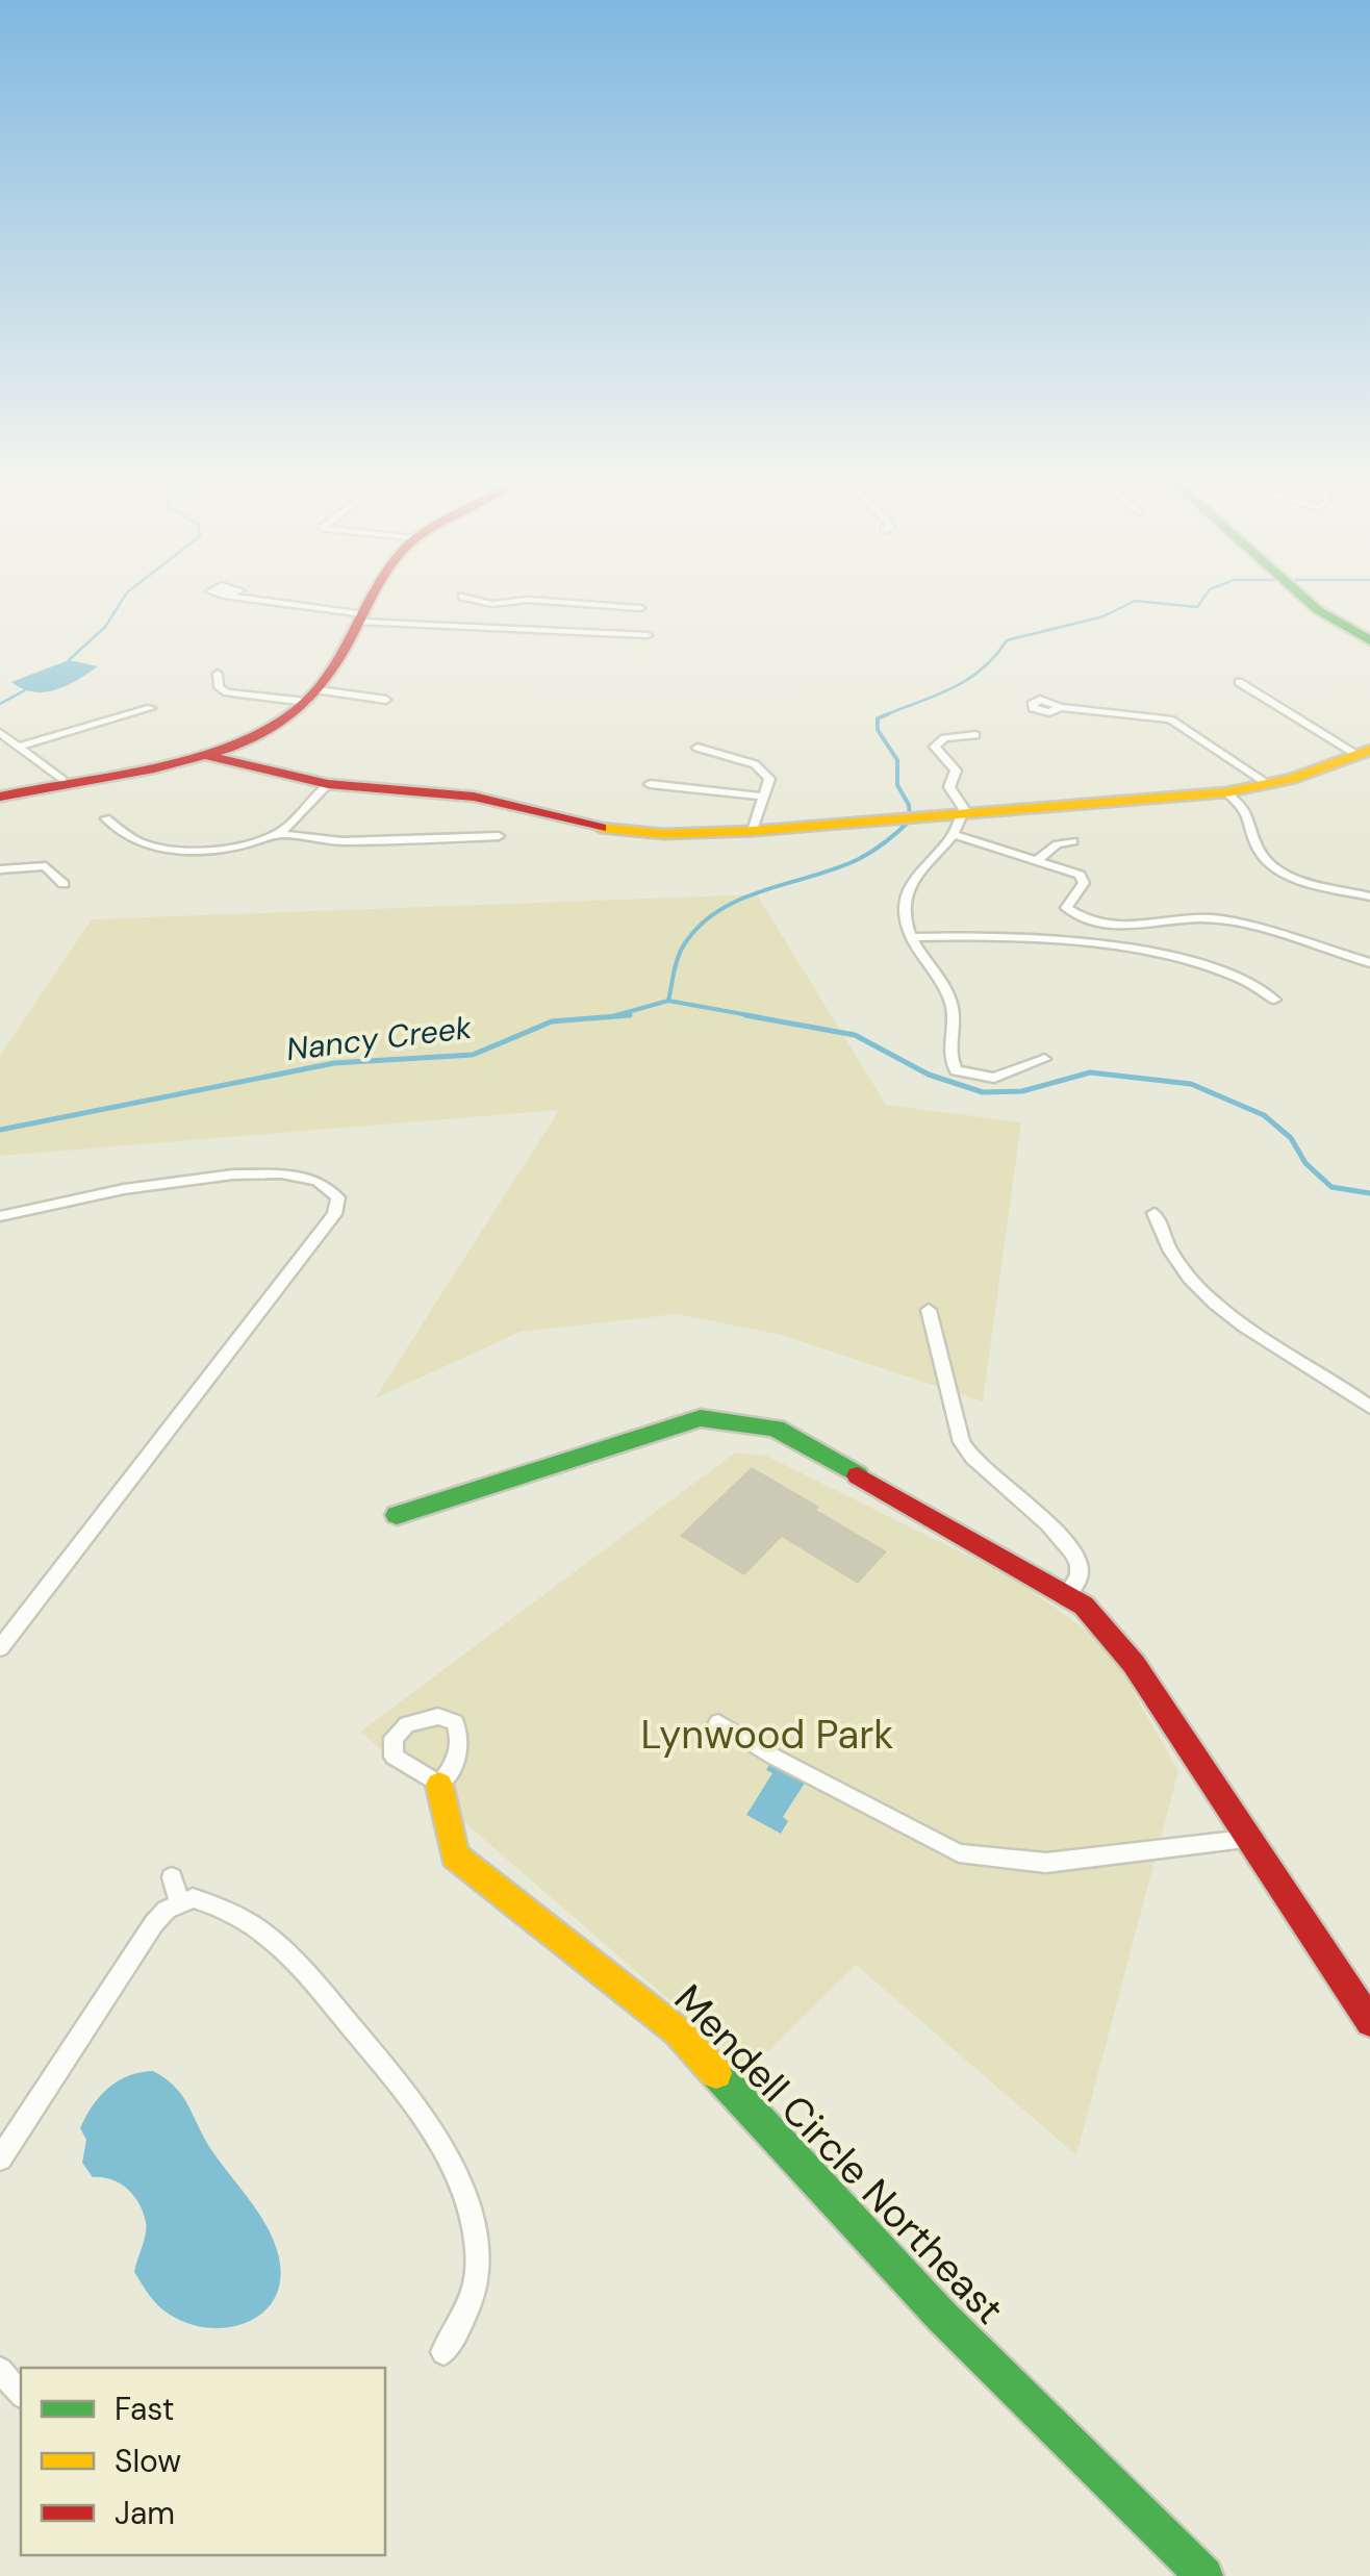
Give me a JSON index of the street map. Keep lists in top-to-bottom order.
{
  "streets": {
    "street": ["Mendell Circle Northeast"]
  },
  "water": ["Nancy Creek"],
  "parks": ["Lynwood Park"],
  "legend": ["Fast", "Slow", "Jam"]
}
